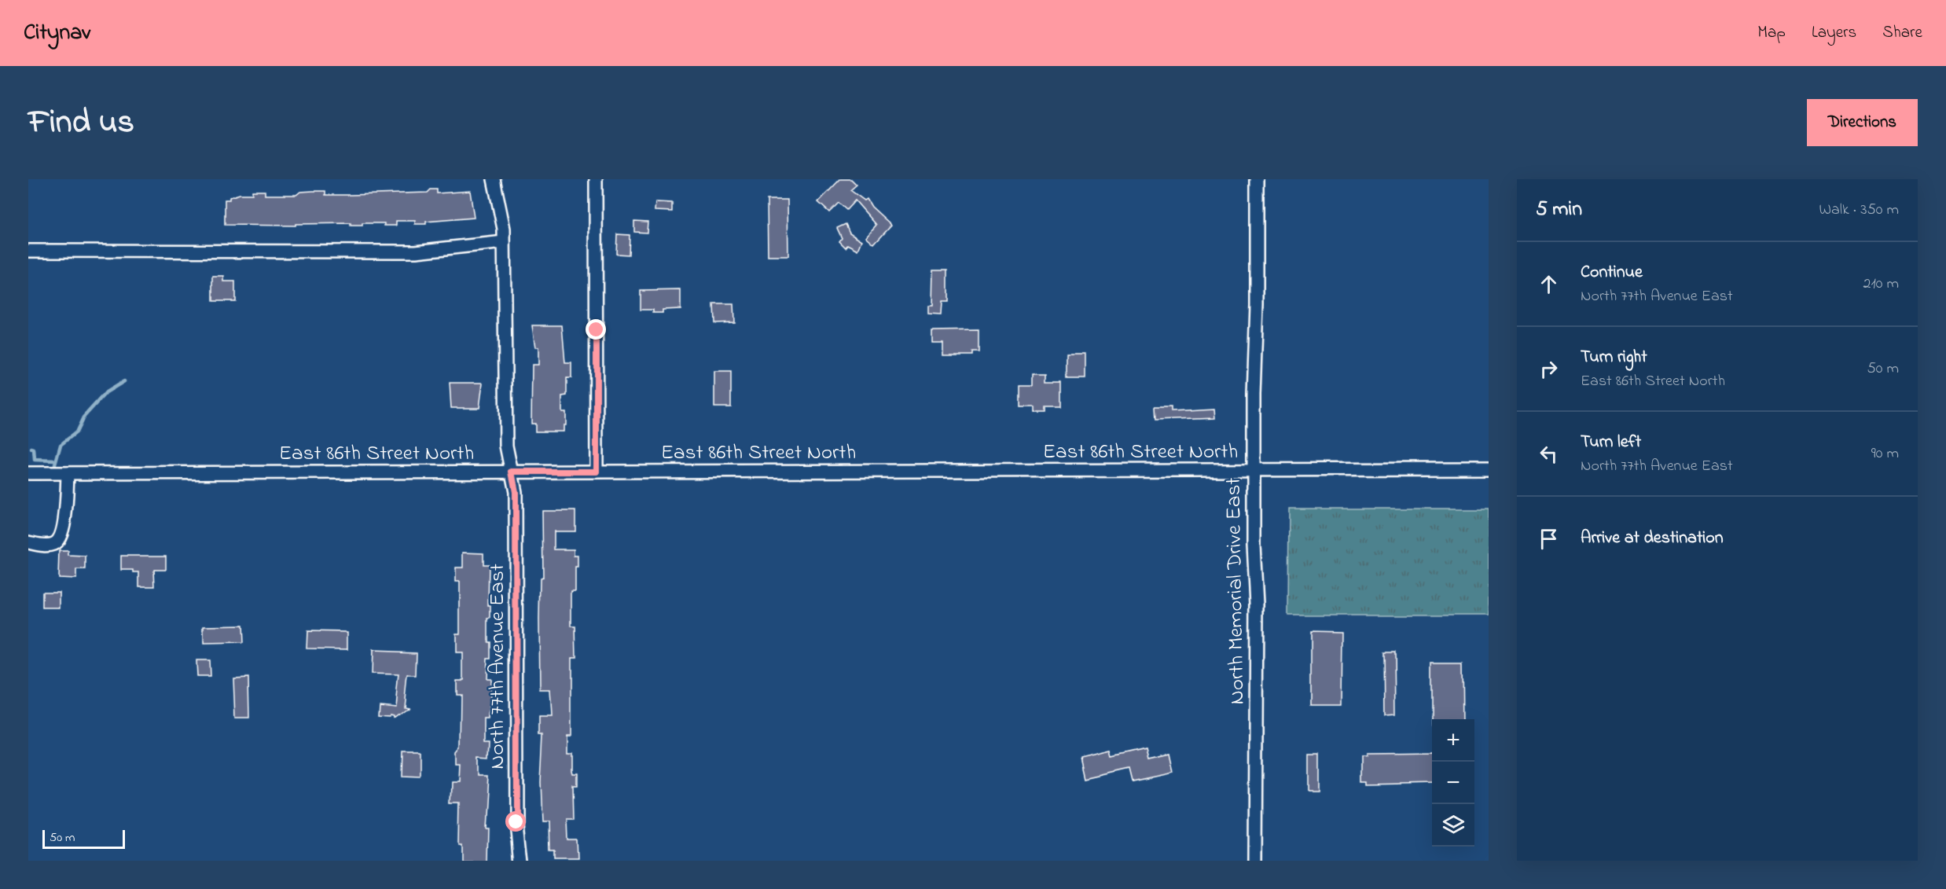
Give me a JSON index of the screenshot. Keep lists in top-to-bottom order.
{
  "streets": {
    "street": ["East 86th Street North", "North Memorial Drive East", "North 77th Avenue East"]
  },
  "crossings": [
    ["East 86th Street North", "North Memorial Drive East"],
    ["East 86th Street North", "North 77th Avenue East"]
  ],
  "scale_bar": "50 m",
  "page": {
    "header": "Citynav",
    "nav": ["Map", "Layers", "Share"],
    "title": "Find us",
    "buttons": "Directions",
    "heading": ["5 min", "Walk · 350 m"],
    "list": [
      ["Continue", "North 77th Avenue East", "210 m"],
      ["Turn right", "East 86th Street North", "50 m"],
      ["Turn left", "North 77th Avenue East", "90 m"],
      "Arrive at destination"
    ],
    "map_buttons": ["+", "−"],
    "scale": "50 m"
  }
}
